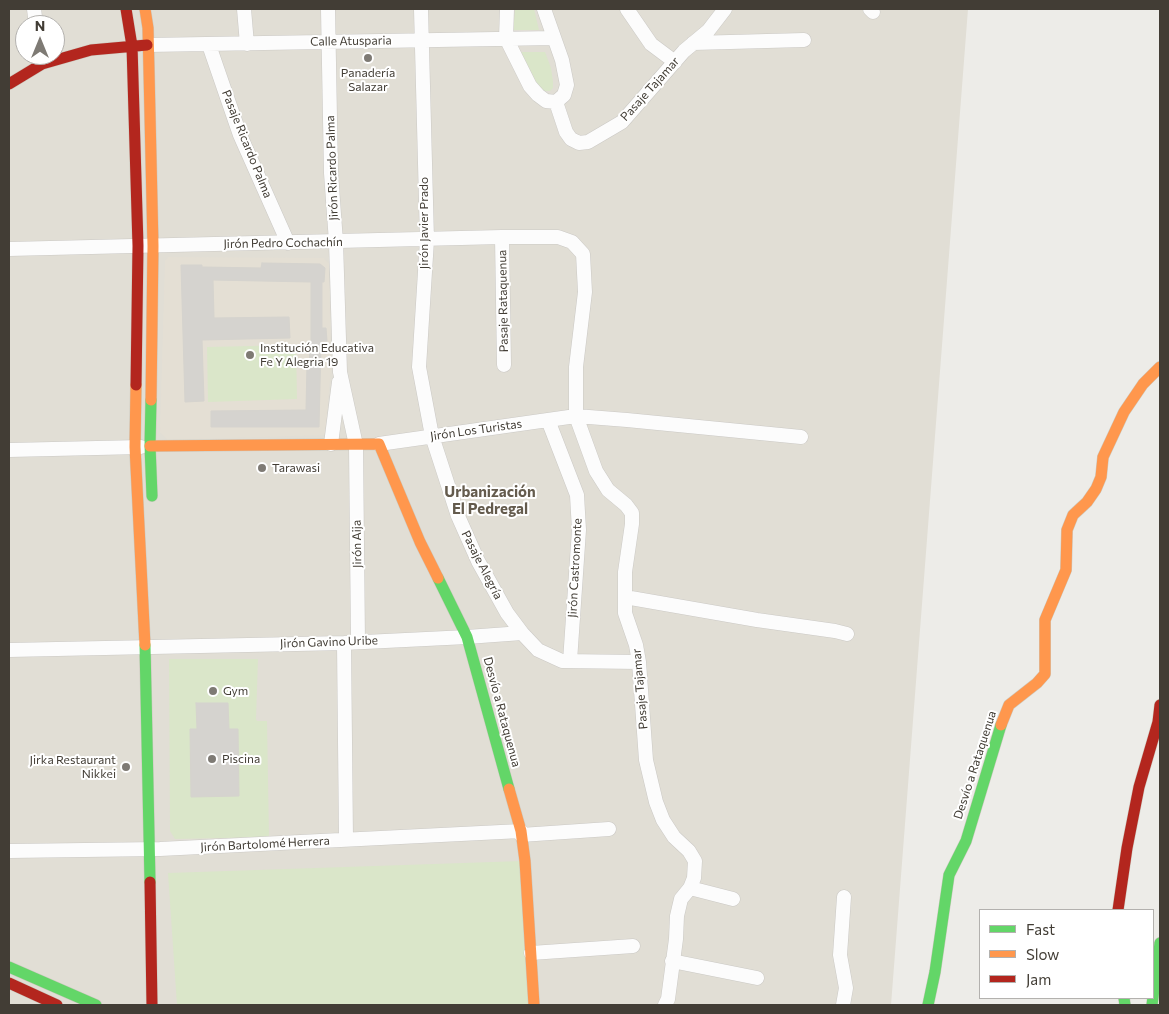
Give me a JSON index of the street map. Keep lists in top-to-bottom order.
{
  "streets": {
    "main road": ["Jirón Los Turistas", "Desvío a Rataquenua"],
    "street": [
      "Calle Atusparia",
      "Pasaje Tajamar",
      "Pasaje Ricardo Palma",
      "Jirón Ricardo Palma",
      "Jirón Javier Prado",
      "Jirón Pedro Cochachín",
      "Pasaje Rataquenua",
      "Jirón Aija",
      "Pasaje Alegría",
      "Jirón Castromonte",
      "Jirón Gavino Uribe",
      "Jirón Bartolomé Herrera"
    ]
  },
  "crossings": [
    ["Calle Atusparia", "Pasaje Ricardo Palma"],
    ["Calle Atusparia", "Jirón Ricardo Palma"],
    ["Calle Atusparia", "Jirón Javier Prado"],
    ["Pasaje Tajamar", "Jirón Pedro Cochachín"],
    ["Pasaje Tajamar", "Jirón Los Turistas"],
    ["Pasaje Ricardo Palma", "Jirón Pedro Cochachín"],
    ["Jirón Ricardo Palma", "Jirón Pedro Cochachín"],
    ["Jirón Ricardo Palma", "Jirón Los Turistas"],
    ["Jirón Ricardo Palma", "Jirón Aija"],
    ["Jirón Javier Prado", "Jirón Pedro Cochachín"],
    ["Jirón Javier Prado", "Jirón Los Turistas"],
    ["Jirón Javier Prado", "Pasaje Alegría"],
    ["Jirón Pedro Cochachín", "Pasaje Rataquenua"],
    ["Jirón Los Turistas", "Jirón Aija"],
    ["Jirón Los Turistas", "Pasaje Alegría"],
    ["Jirón Los Turistas", "Jirón Castromonte"],
    ["Jirón Los Turistas", "Desvío a Rataquenua"],
    ["Jirón Aija", "Jirón Gavino Uribe"],
    ["Pasaje Alegría", "Jirón Gavino Uribe"],
    ["Jirón Gavino Uribe", "Desvío a Rataquenua"],
    ["Desvío a Rataquenua", "Jirón Bartolomé Herrera"]
  ],
  "districts": ["Urbanización El Pedregal"],
  "places": [
    "Panadería Salazar",
    "Institución Educativa Fe Y Alegria 19",
    "Tarawasi",
    "Gym",
    "Piscina",
    "Jirka Restaurant Nikkei"
  ],
  "legend": ["Fast", "Slow", "Jam"],
  "north": "top"
}
